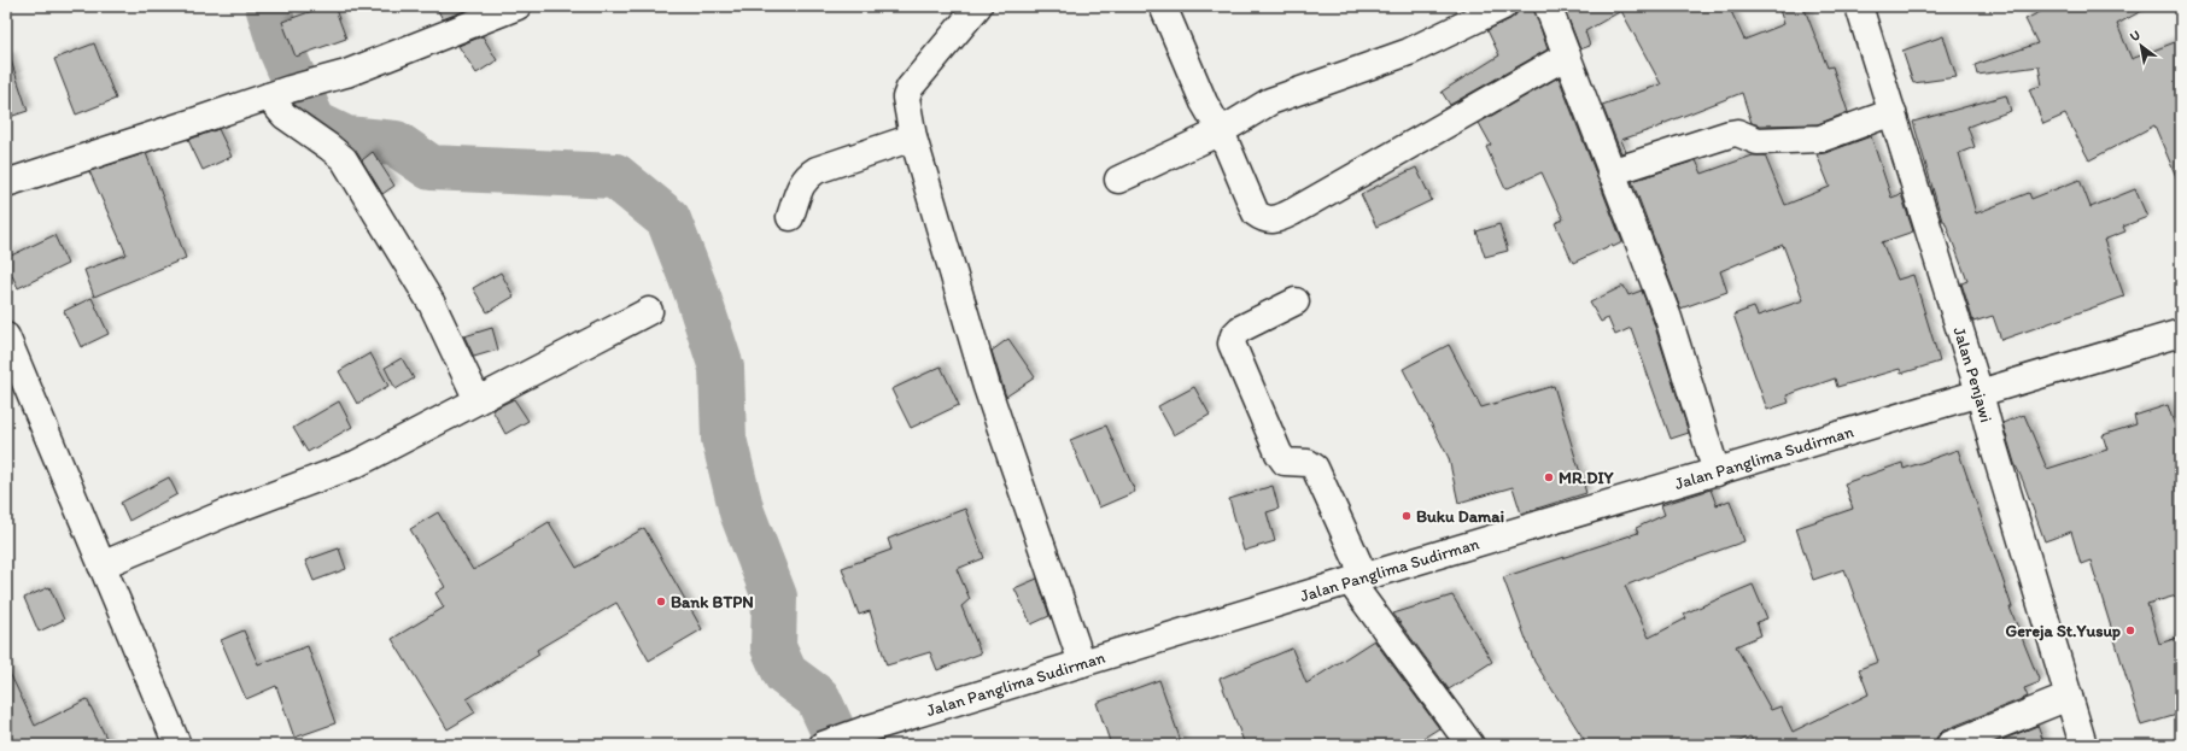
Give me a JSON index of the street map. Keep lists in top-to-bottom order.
{
  "streets": {
    "street": ["Jalan Penjawi", "Jalan Panglima Sudirman"]
  },
  "crossings": [
    ["Jalan Penjawi", "Jalan Panglima Sudirman"]
  ],
  "places": [
    "MR.DIY",
    "Buku Damai",
    "Bank BTPN",
    "Gereja St.Yusup"
  ],
  "north": "top left"
}
